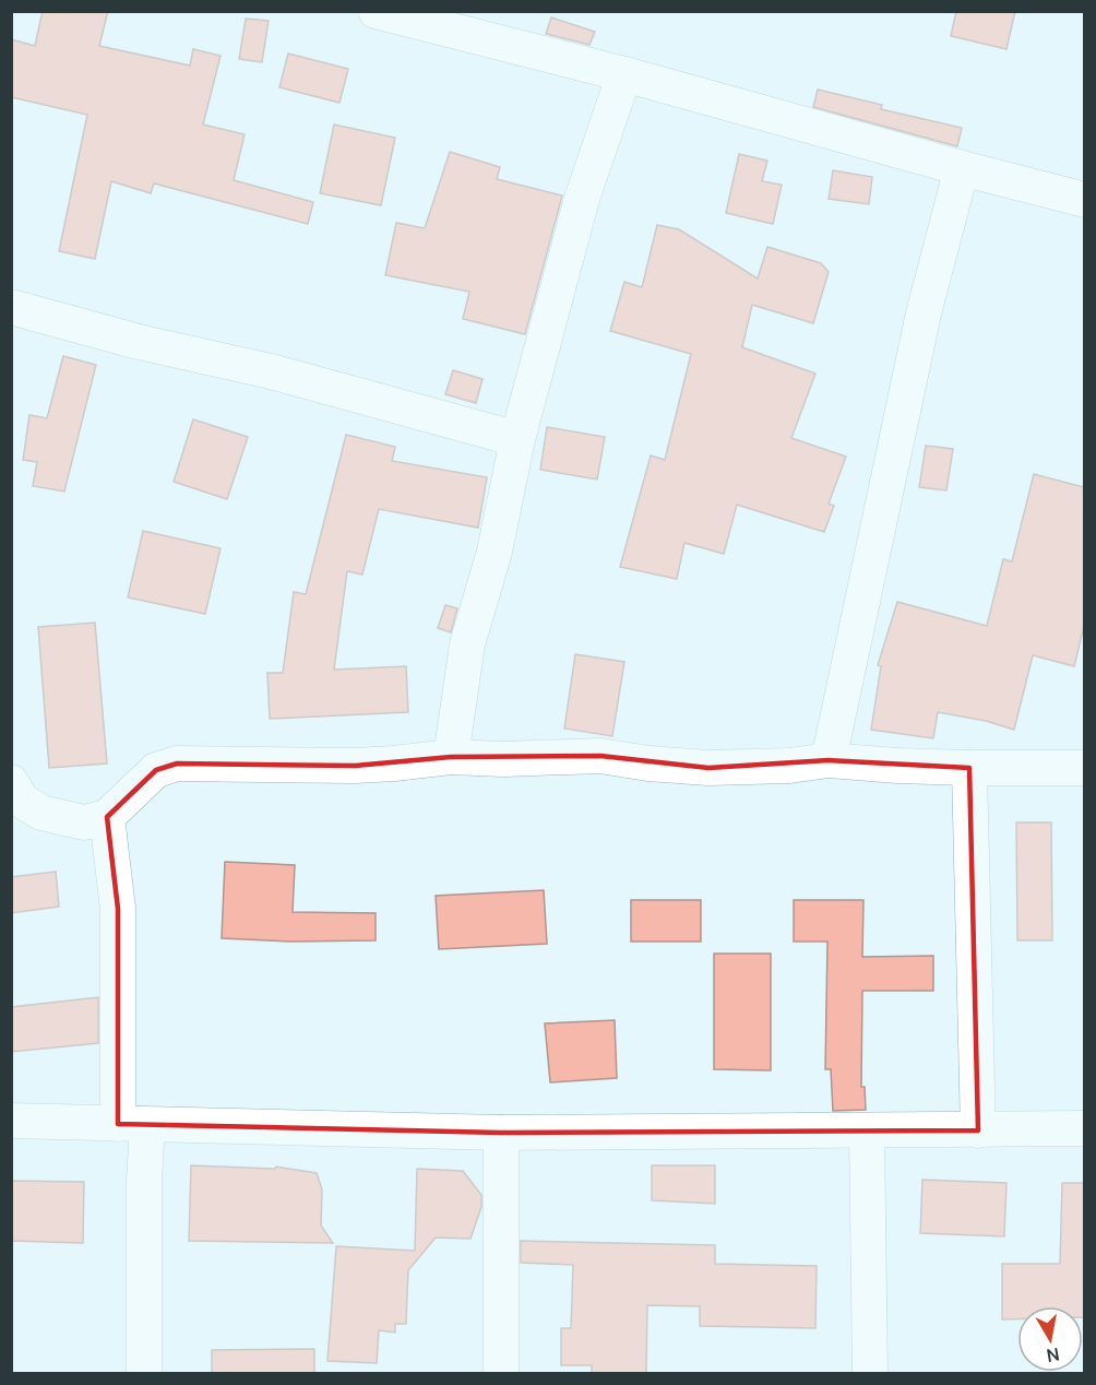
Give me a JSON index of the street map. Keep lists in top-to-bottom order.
{
  "north": "bottom"
}
